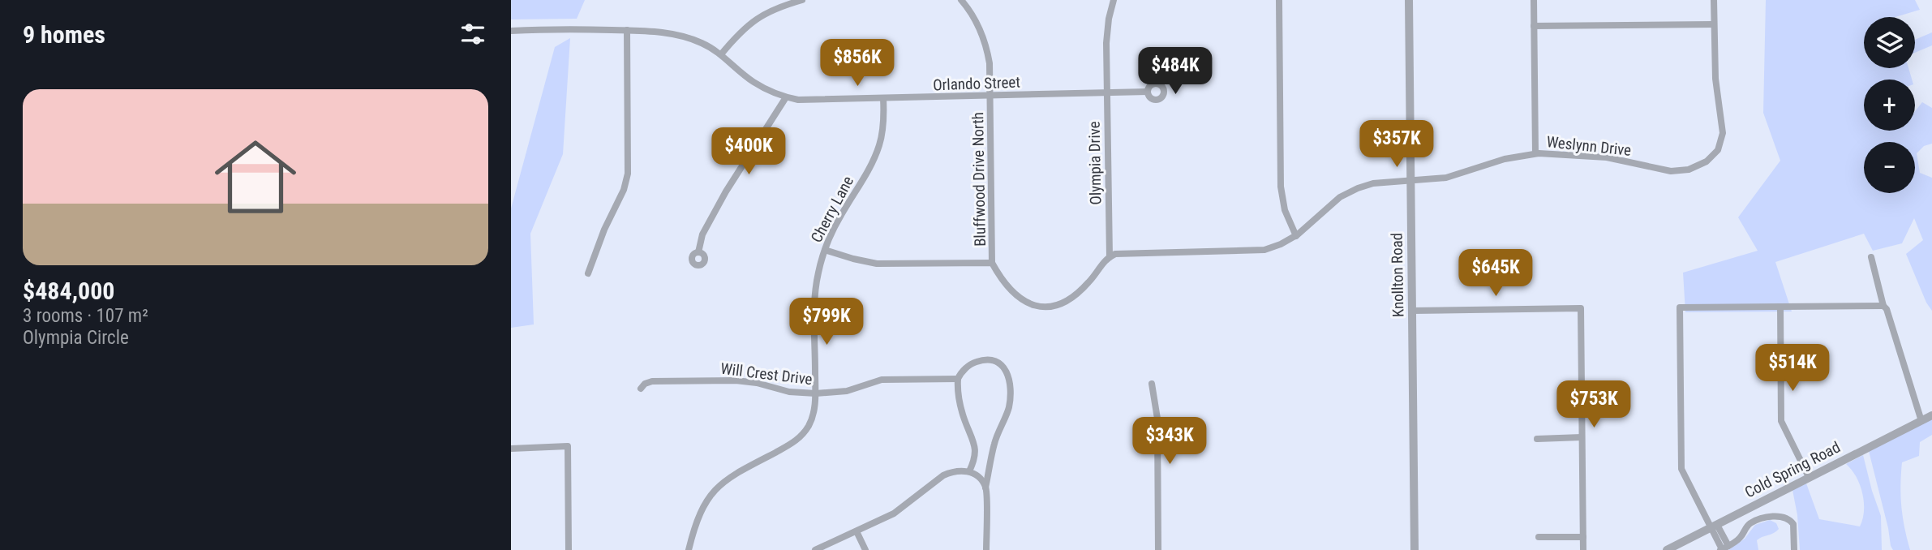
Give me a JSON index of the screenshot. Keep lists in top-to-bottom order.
{
  "streets": {
    "street": [
      "Orlando Street",
      "Weslynn Drive",
      "Olympia Drive",
      "Bluffwood Drive North",
      "Cherry Lane",
      "Knollton Road",
      "Will Crest Drive",
      "Cold Spring Road"
    ]
  },
  "crossings": [
    ["Orlando Street", "Olympia Drive"],
    ["Orlando Street", "Bluffwood Drive North"],
    ["Orlando Street", "Cherry Lane"],
    ["Weslynn Drive", "Olympia Drive"],
    ["Weslynn Drive", "Knollton Road"],
    ["Cherry Lane", "Will Crest Drive"]
  ],
  "page": {
    "heading": "9 homes",
    "map_buttons": ["+", "−"],
    "price": [
      "$856K",
      "$484K",
      "$357K",
      "$400K",
      "$645K",
      "$799K",
      "$514K",
      "$753K",
      "$343K"
    ],
    "list": [
      {
        "name": "$484,000",
        "note": "3 rooms · 107 m² · Olympia Circle"
      }
    ]
  }
}
